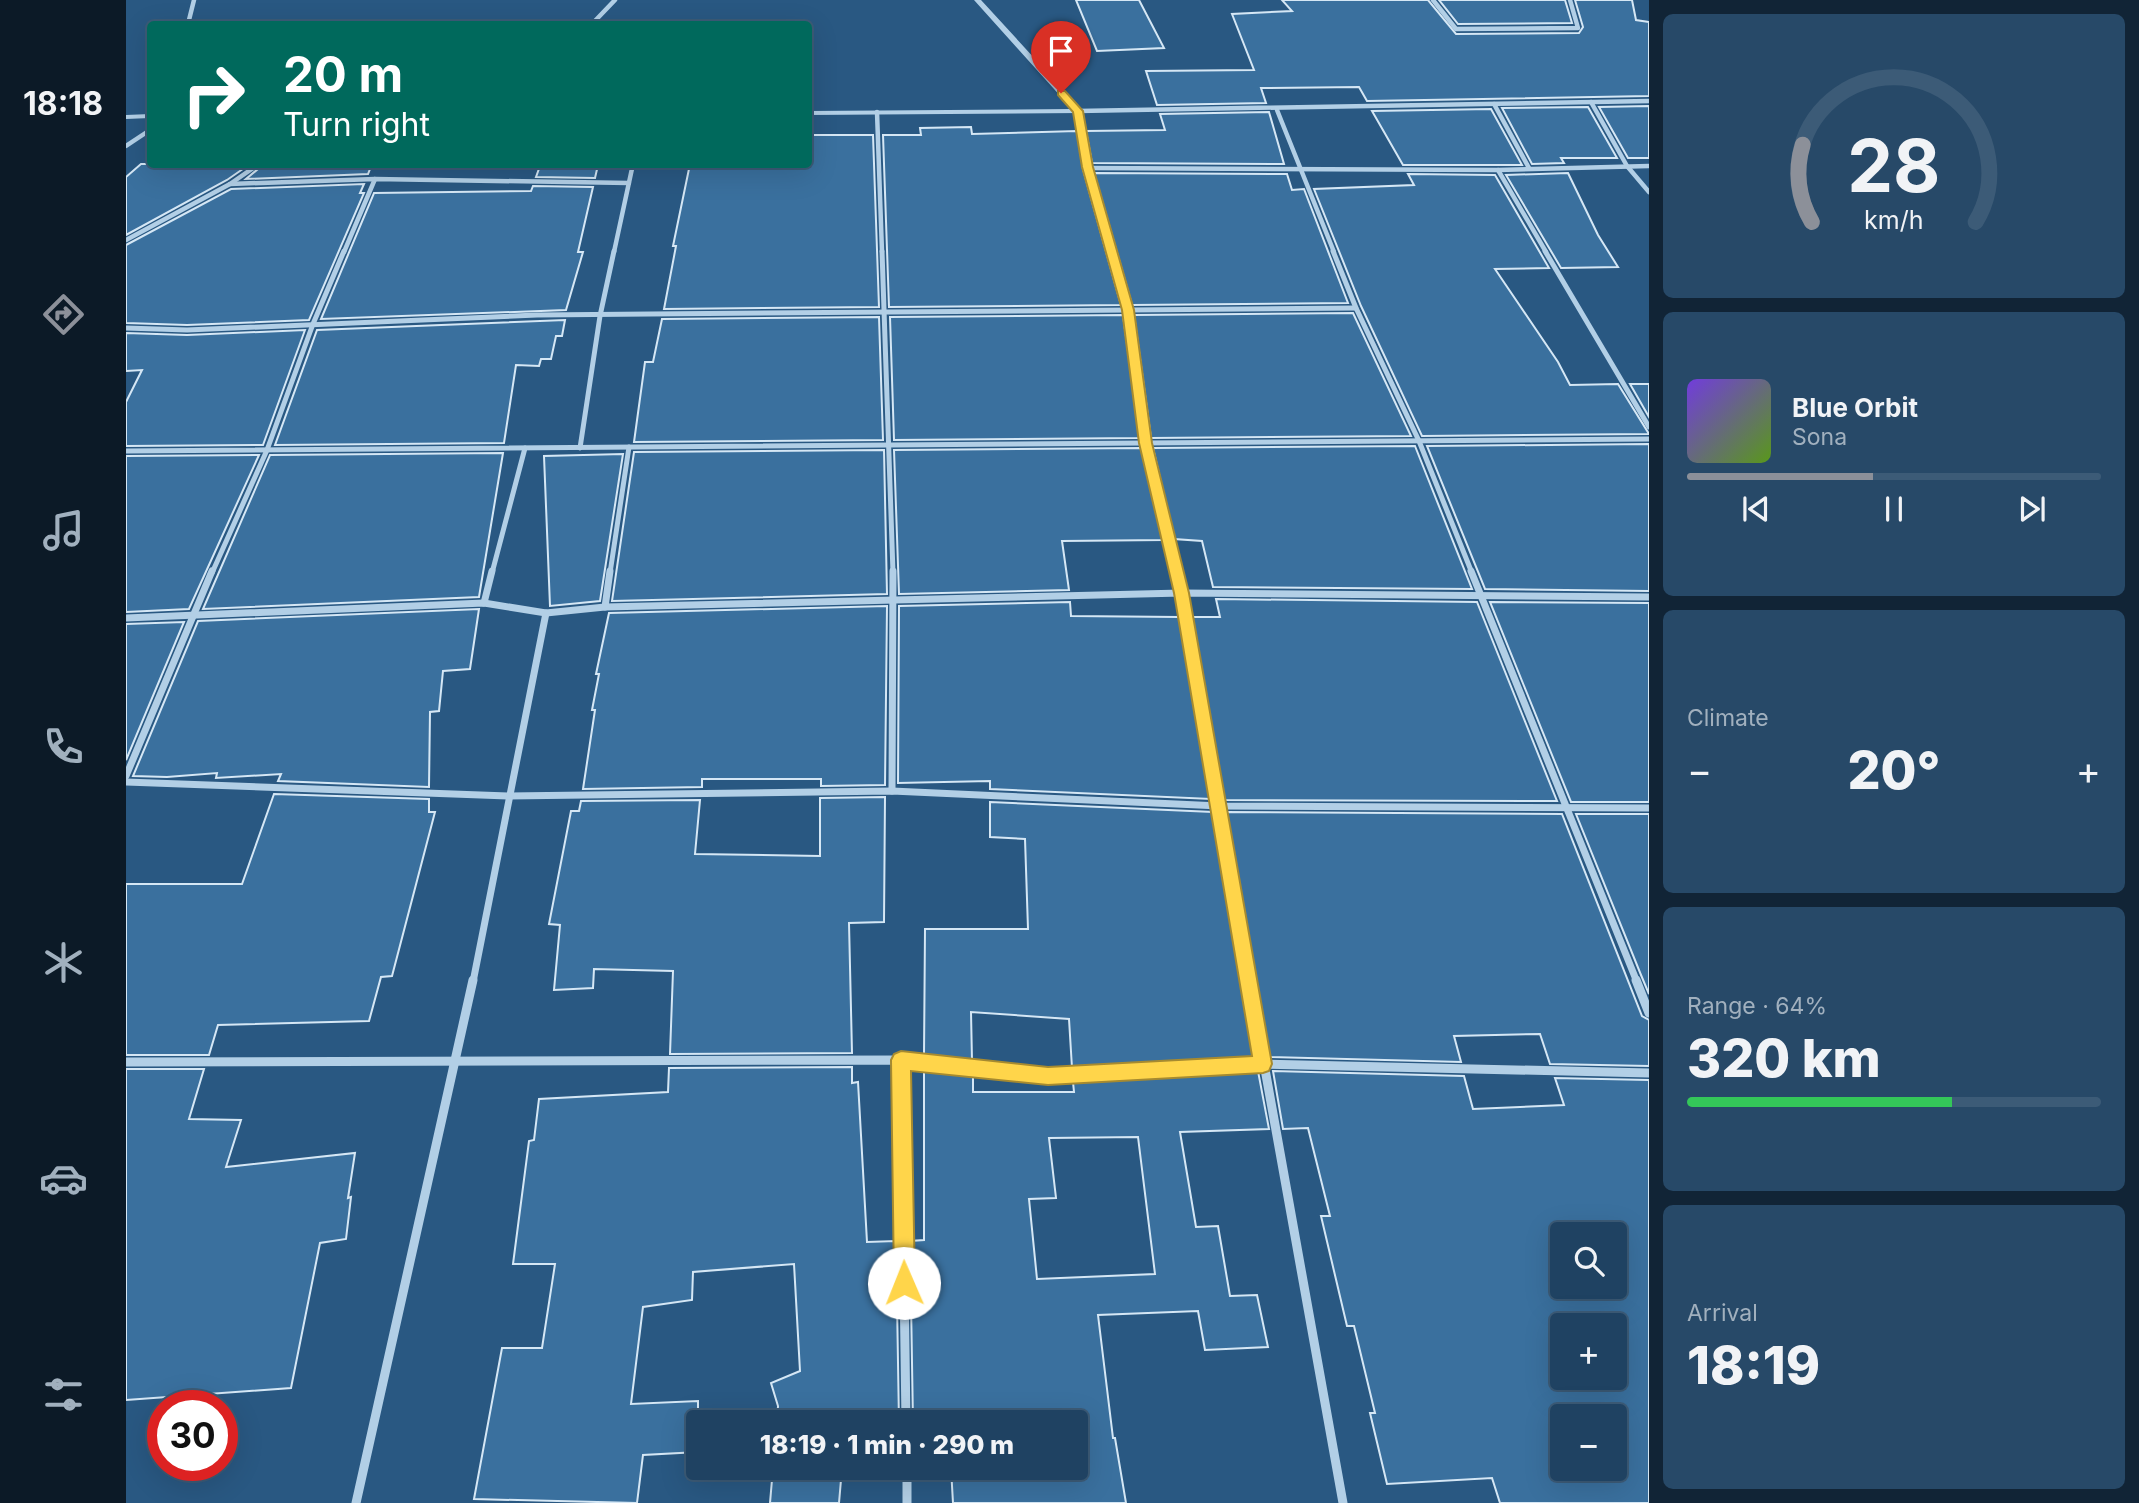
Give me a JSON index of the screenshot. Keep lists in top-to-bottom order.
{
  "page": {
    "tabs": "18:18",
    "turn": ["20 m", "Turn right"],
    "song": ["Blue Orbit", "Sona"],
    "tile": [
      "Climate",
      ["Range · 64%", "320 km"],
      ["Arrival", "18:19"]
    ],
    "heat": ["−", "20°", "+"],
    "map_buttons": ["+", "−"],
    "limit": "30",
    "trip": "18:19 · 1 min · 290 m",
    "gauge": ["28", "km/h"]
  }
}
